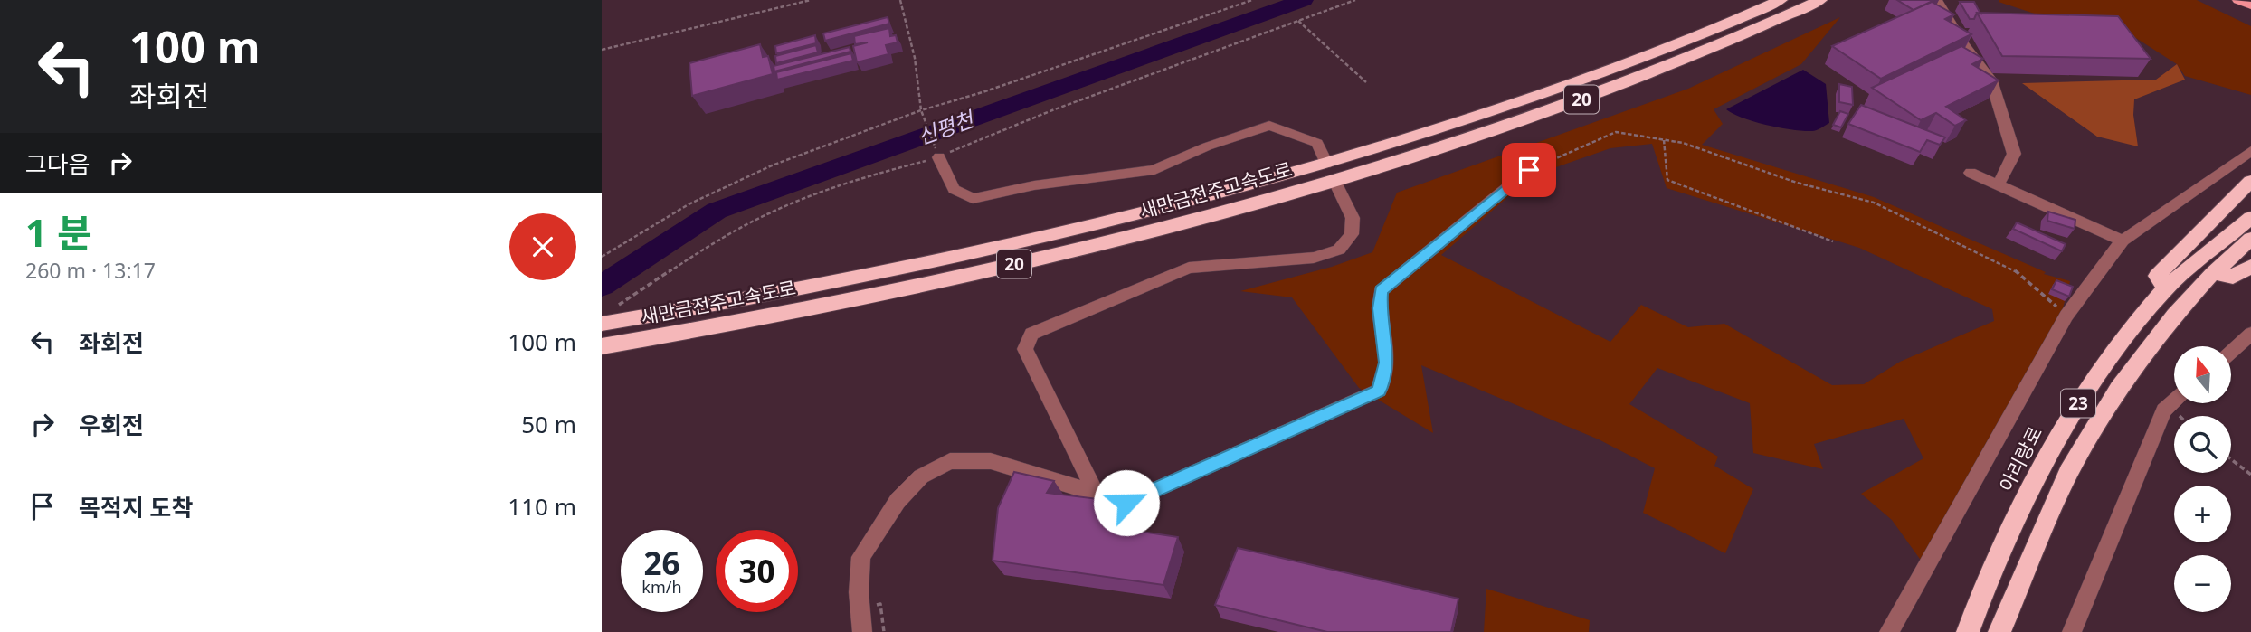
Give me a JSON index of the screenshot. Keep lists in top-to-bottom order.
{
  "streets": {
    "highway": [
      "20",
      "새만금전주고속도로",
      "23",
      "아리랑로"
    ]
  },
  "water": ["신평천"],
  "north": "top",
  "page": {
    "turn": ["100 m", "좌회전"],
    "then": "그다음",
    "heading": ["1 분", "260 m · 13:17"],
    "list": [
      {
        "name": "좌회전",
        "value": "100 m"
      },
      {
        "name": "우회전",
        "value": "50 m"
      },
      {
        "name": "목적지 도착",
        "value": "110 m"
      }
    ],
    "map_buttons": ["+", "−"],
    "speed": "26 km/h",
    "limit": "30"
  }
}
